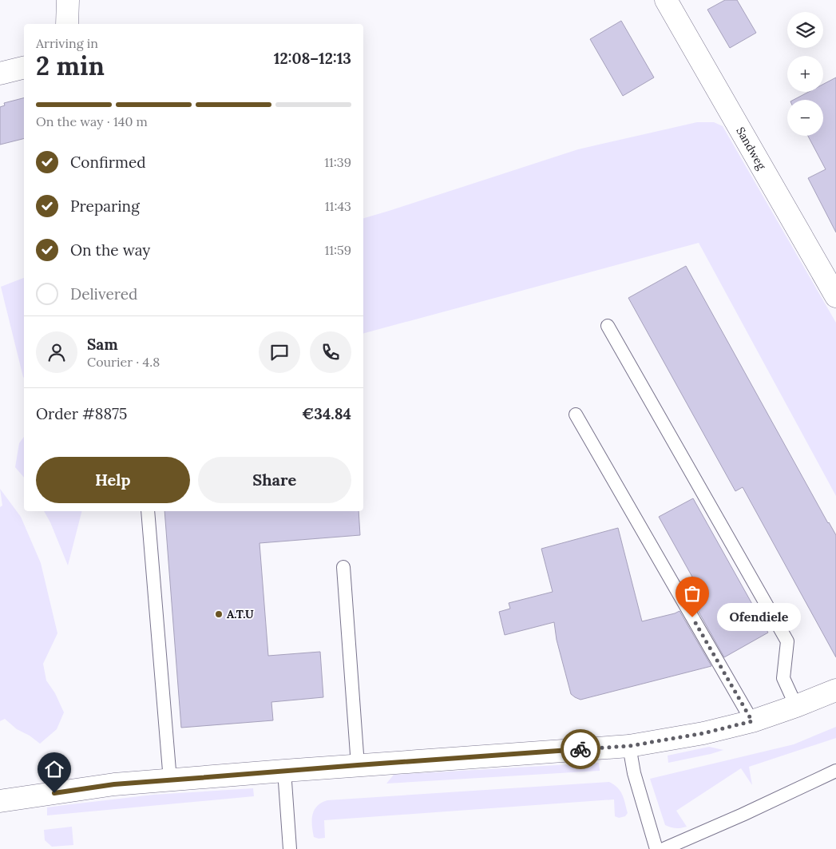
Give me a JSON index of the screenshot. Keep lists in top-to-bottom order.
{
  "streets": {
    "street": ["Sandweg"]
  },
  "places": ["A.T.U", "Ofendiele"],
  "page": {
    "map_buttons": ["+", "−"],
    "heading": ["2 min", "Arriving in", "12:08–12:13"],
    "panel": [
      "Sam",
      "Courier · 4.8",
      "Order #8875",
      "€34.84"
    ],
    "bar": "On the way · 140 m",
    "list": [
      ["Confirmed", "11:39"],
      ["Preparing", "11:43"],
      ["On the way", "11:59"],
      "Delivered"
    ],
    "buttons": ["Help", "Share"],
    "bubble": "Ofendiele"
  }
}
